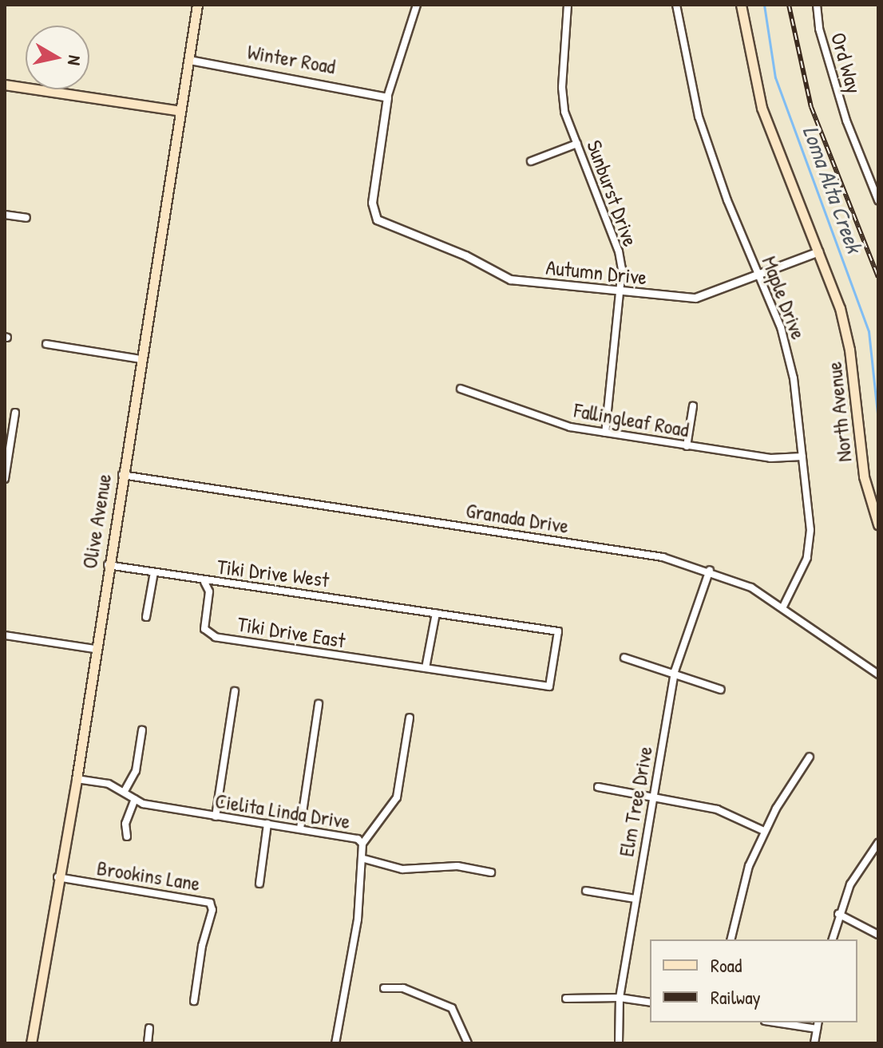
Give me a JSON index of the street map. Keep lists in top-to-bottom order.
{
  "streets": {
    "main road": ["North Avenue", "Olive Avenue"],
    "street": [
      "Winter Road",
      "Ord Way",
      "Sunburst Drive",
      "Autumn Drive",
      "Maple Drive",
      "Fallingleaf Road",
      "Granada Drive",
      "Tiki Drive West",
      "Tiki Drive East",
      "Elm Tree Drive",
      "Cielita Linda Drive",
      "Brookins Lane"
    ]
  },
  "crossings": [
    ["Winter Road", "Autumn Drive"],
    ["Winter Road", "Olive Avenue"],
    ["Sunburst Drive", "Autumn Drive"],
    ["Sunburst Drive", "Fallingleaf Road"],
    ["Autumn Drive", "Maple Drive"],
    ["Autumn Drive", "North Avenue"],
    ["Maple Drive", "Fallingleaf Road"],
    ["Maple Drive", "Granada Drive"],
    ["Granada Drive", "Olive Avenue"],
    ["Granada Drive", "Elm Tree Drive"],
    ["Olive Avenue", "Tiki Drive West"],
    ["Olive Avenue", "Cielita Linda Drive"],
    ["Olive Avenue", "Brookins Lane"],
    ["Tiki Drive West", "Tiki Drive East"]
  ],
  "water": ["Loma Alta Creek"],
  "legend": ["Road", "Railway"],
  "north": "right"
}
